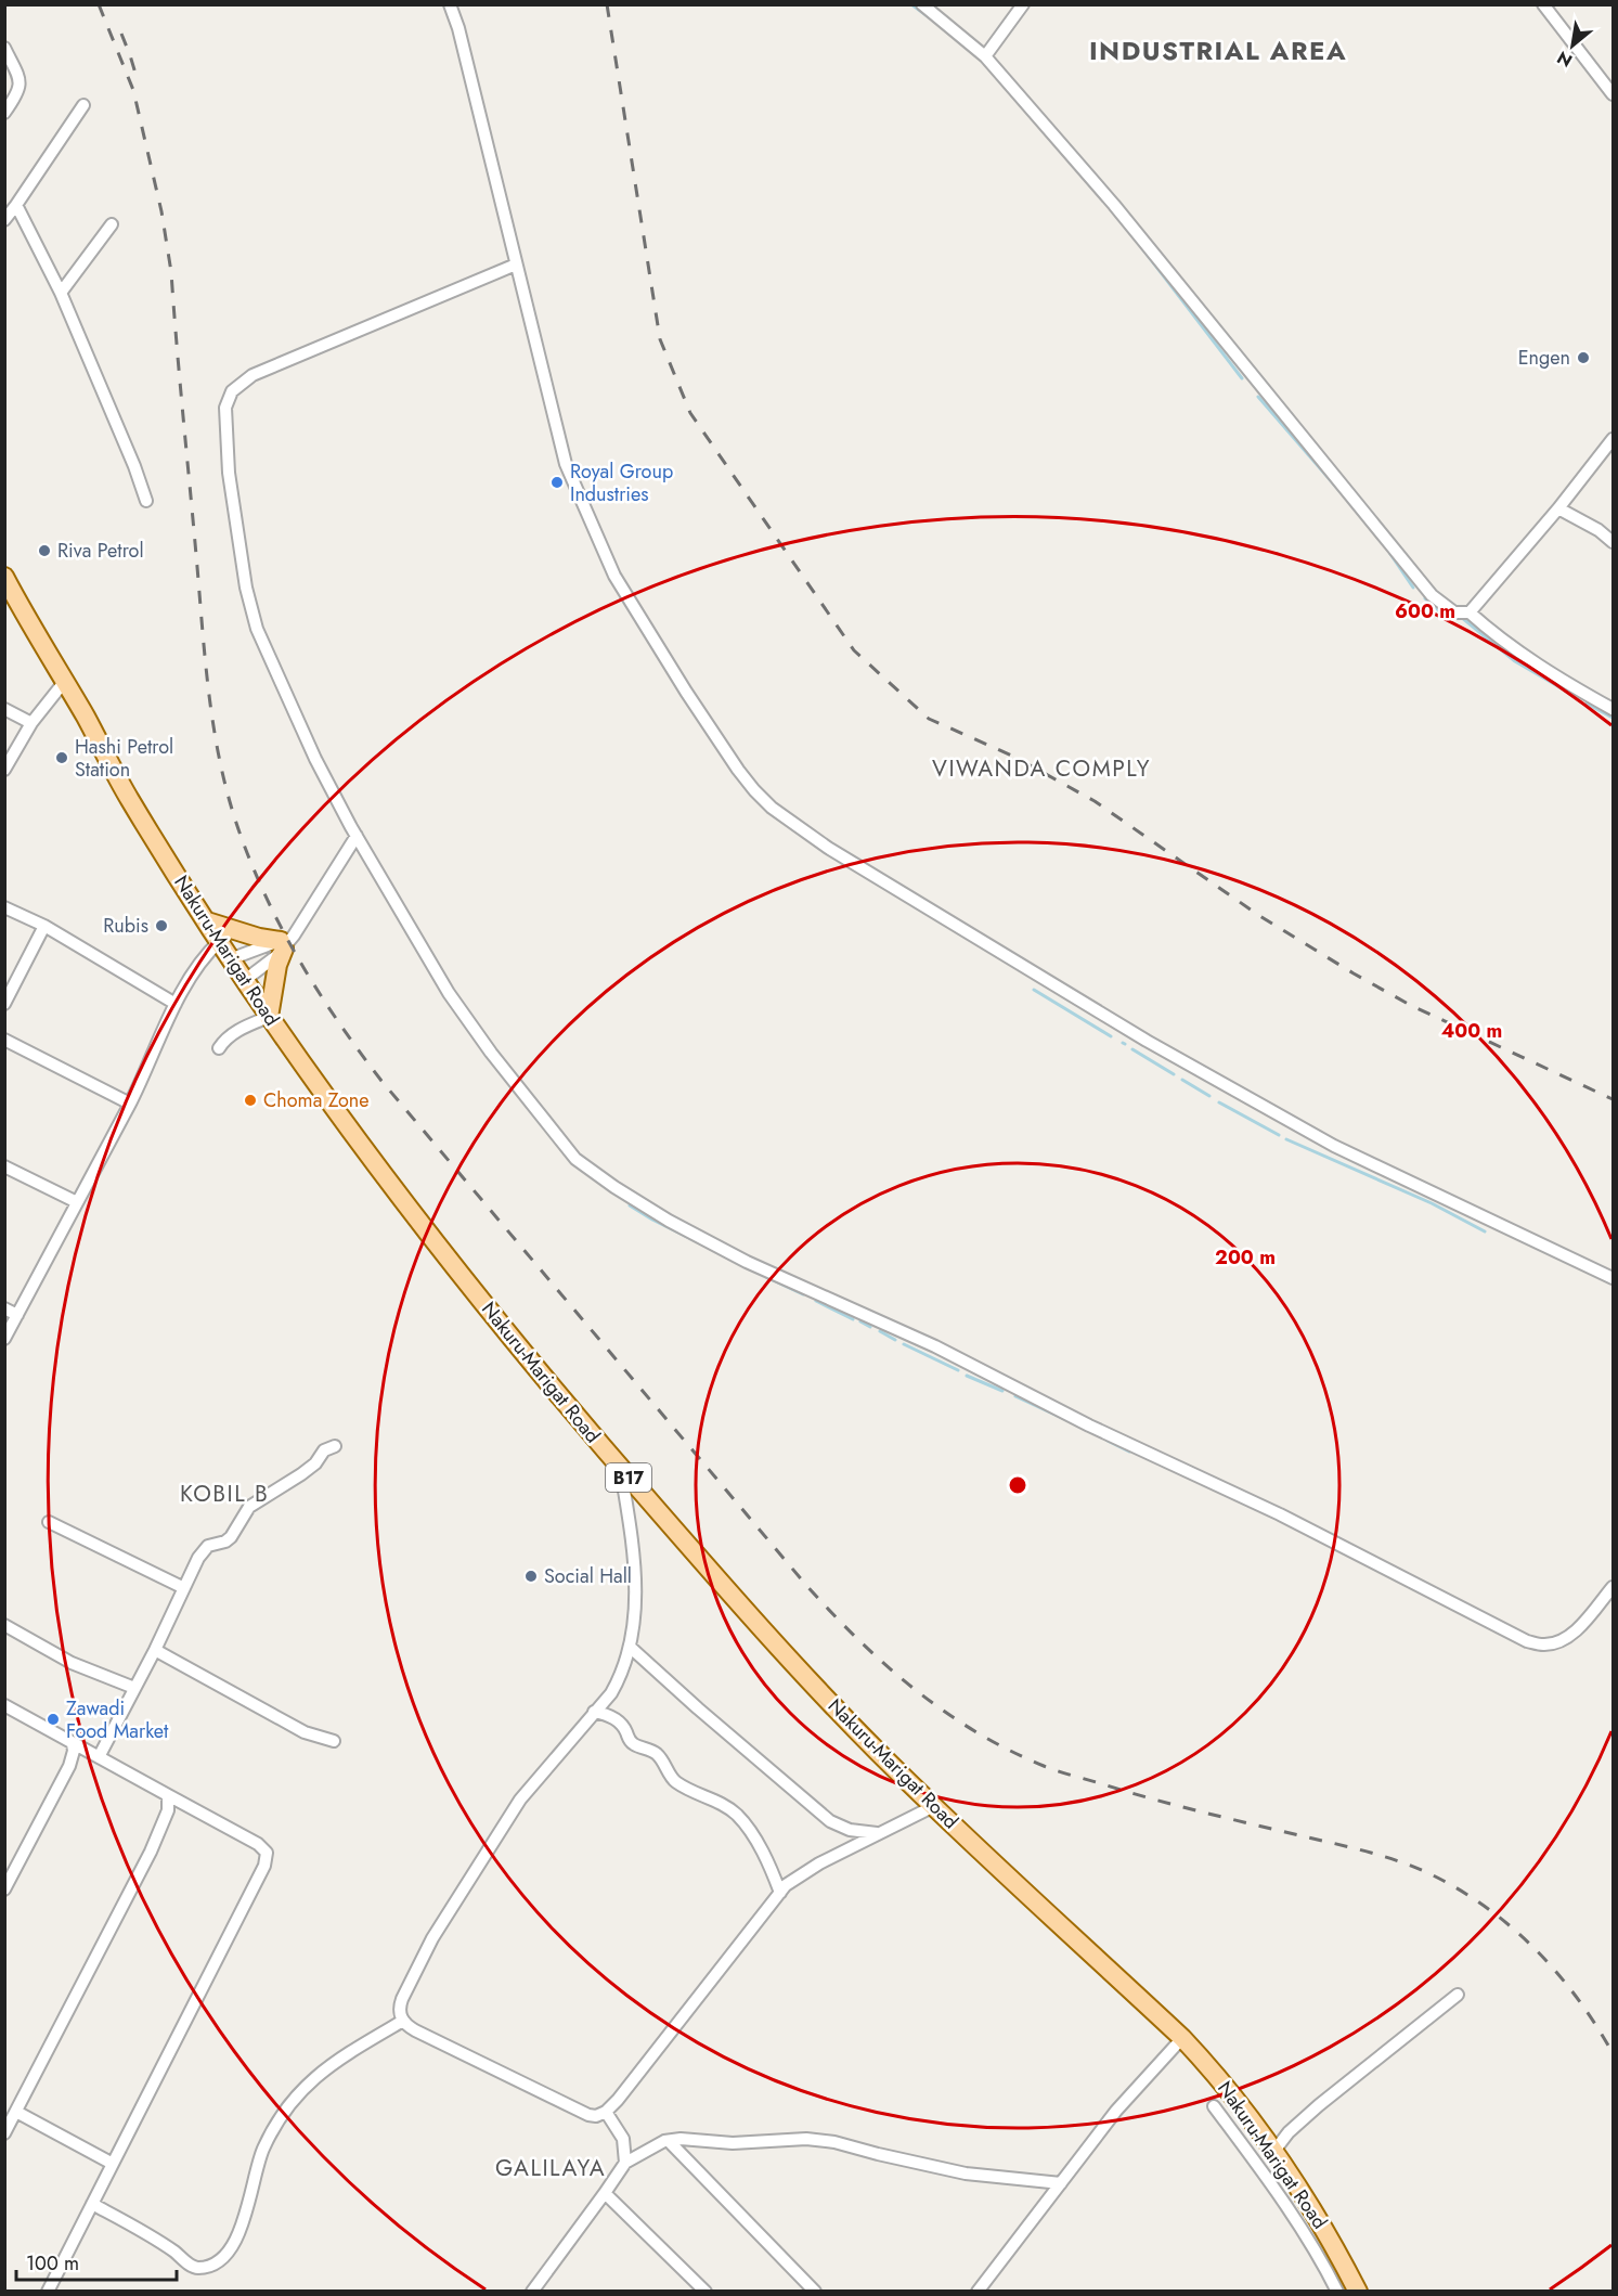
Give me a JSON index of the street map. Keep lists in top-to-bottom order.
{
  "streets": {
    "main road": ["Nakuru-Marigat Road", "B17"]
  },
  "districts": [
    "INDUSTRIAL AREA",
    "VIWANDA COMPLY",
    "KOBIL B",
    "GALILAYA"
  ],
  "places": [
    "Engen",
    "Royal Group Industries",
    "Riva Petrol",
    "Hashi Petrol Station",
    "Rubis",
    "Choma Zone",
    "Social Hall",
    "Zawadi Food Market"
  ],
  "scale_bar": "100 m",
  "north": "bottom left",
  "rings": ["600 m", "400 m", "200 m"]
}
